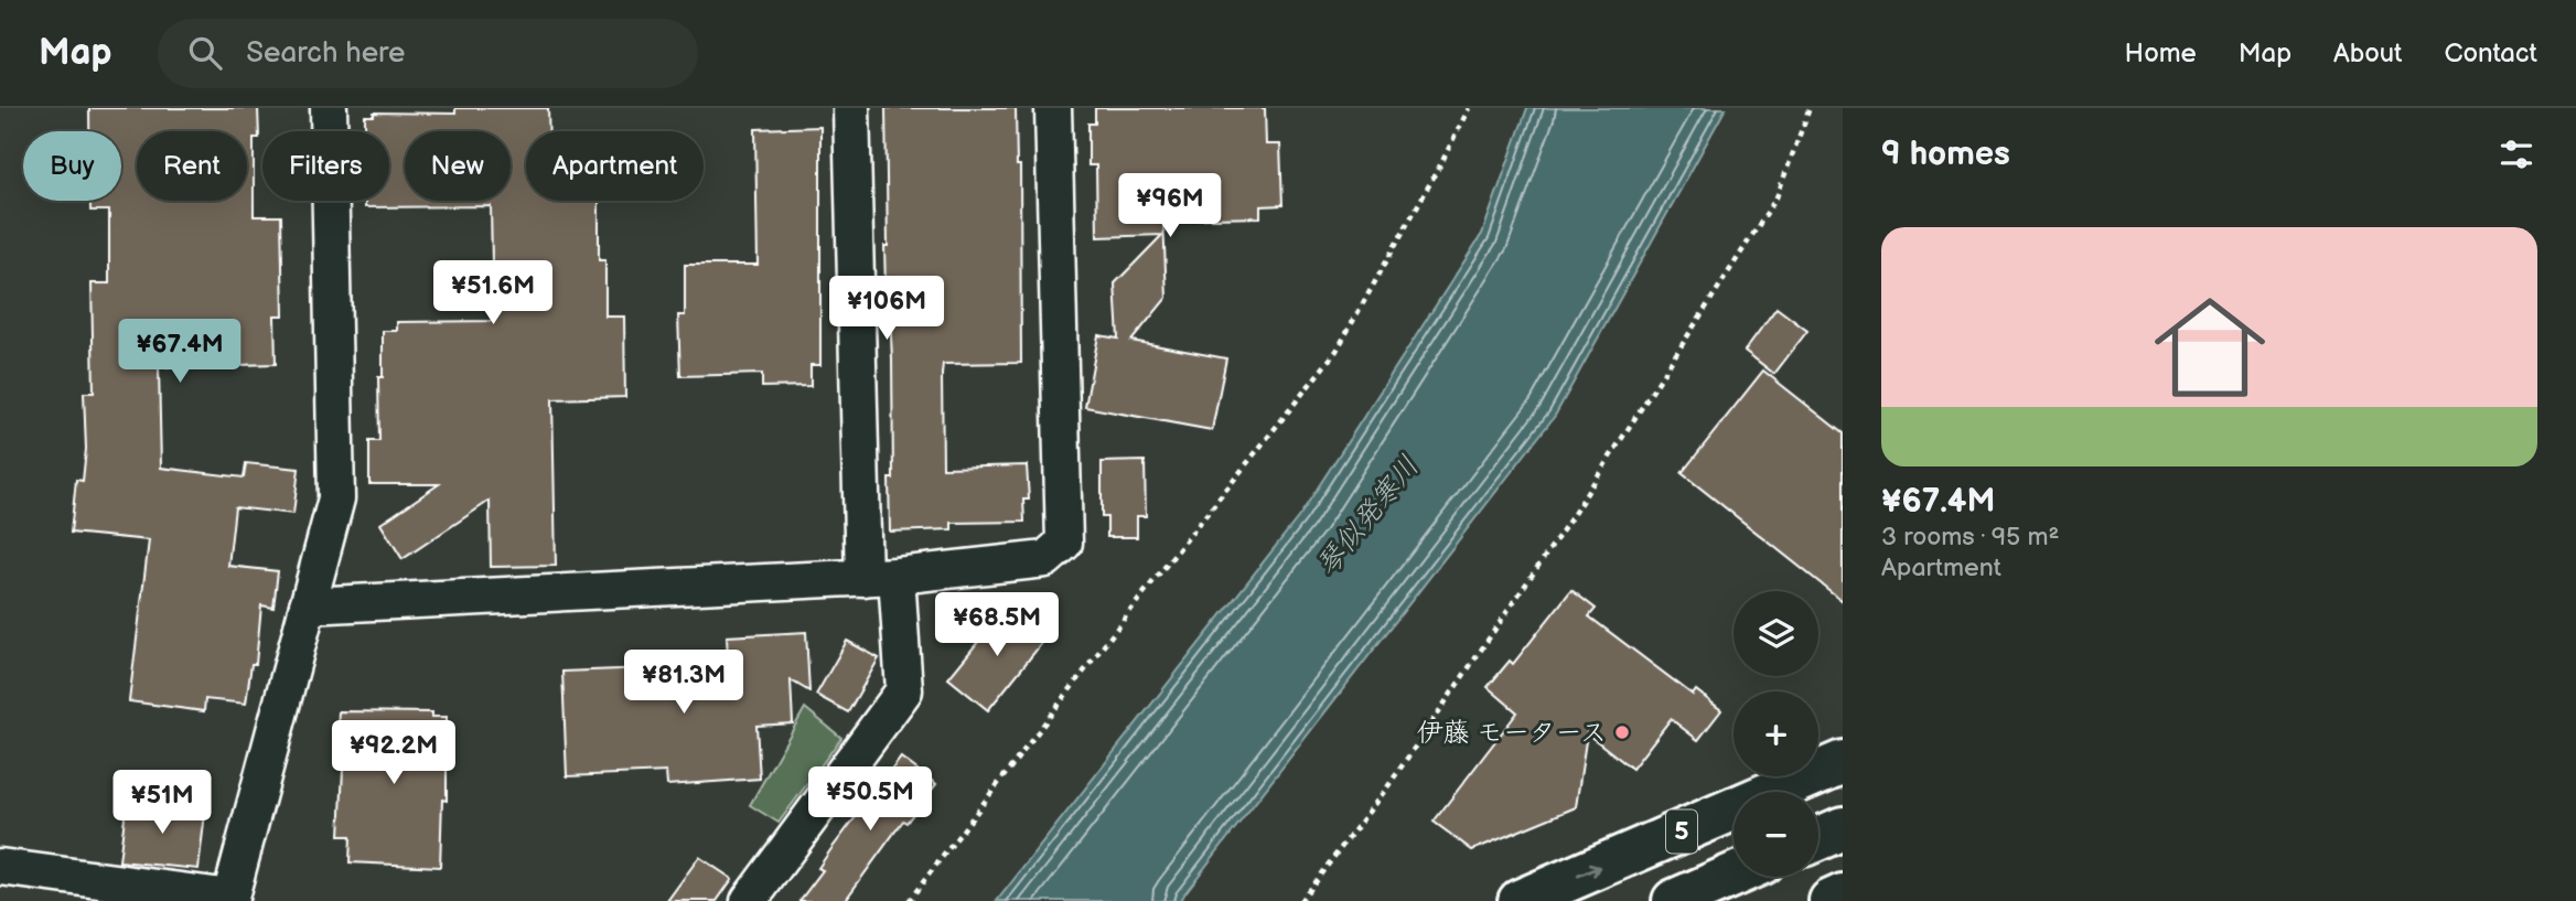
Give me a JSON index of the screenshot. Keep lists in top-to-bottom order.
{
  "streets": {
    "highway": ["5"]
  },
  "water": ["琴似発寒川"],
  "places": ["伊藤 モータース"],
  "page": {
    "header": "Map",
    "search": "Search here",
    "nav": [
      "Home",
      "Map",
      "About",
      "Contact"
    ],
    "heading": "9 homes",
    "chip": [
      "Buy",
      "Rent",
      "Filters",
      "New",
      "Apartment"
    ],
    "price": [
      "¥96M",
      "¥51.6M",
      "¥106M",
      "¥67.4M",
      "¥68.5M",
      "¥81.3M",
      "¥92.2M",
      "¥50.5M",
      "¥51M"
    ],
    "list": [
      {
        "name": "¥67.4M",
        "note": "3 rooms · 95 m² · Apartment"
      }
    ],
    "map_buttons": ["+", "−"]
  }
}
